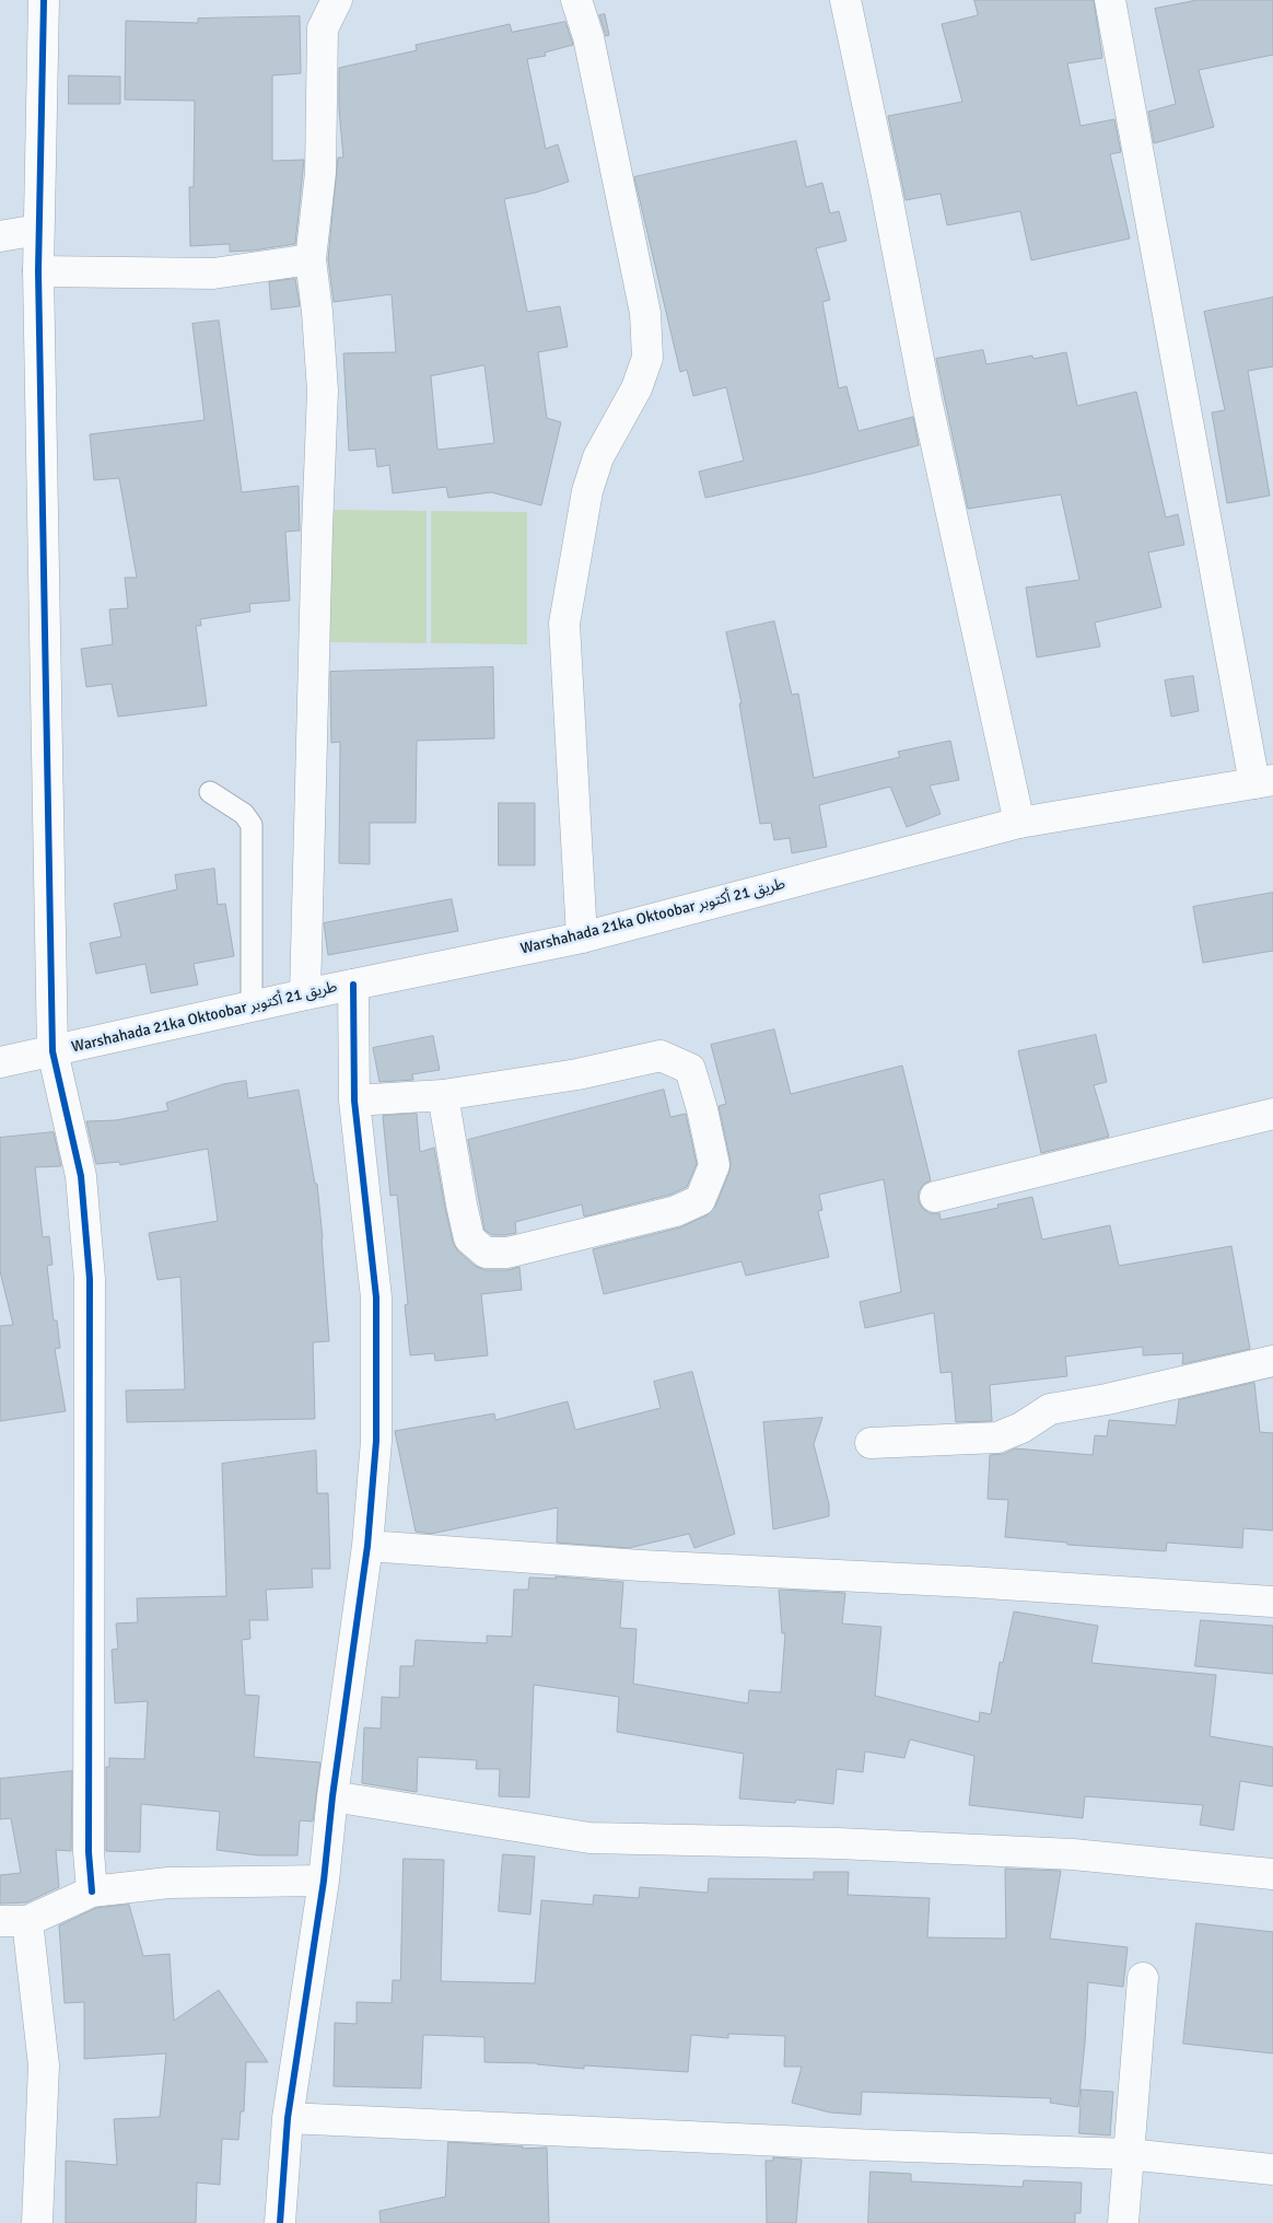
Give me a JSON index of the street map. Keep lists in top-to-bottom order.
{
  "streets": {
    "street": ["Warshahada 21ka Oktoobar طريق 21 أكتوبر"]
  }
}
